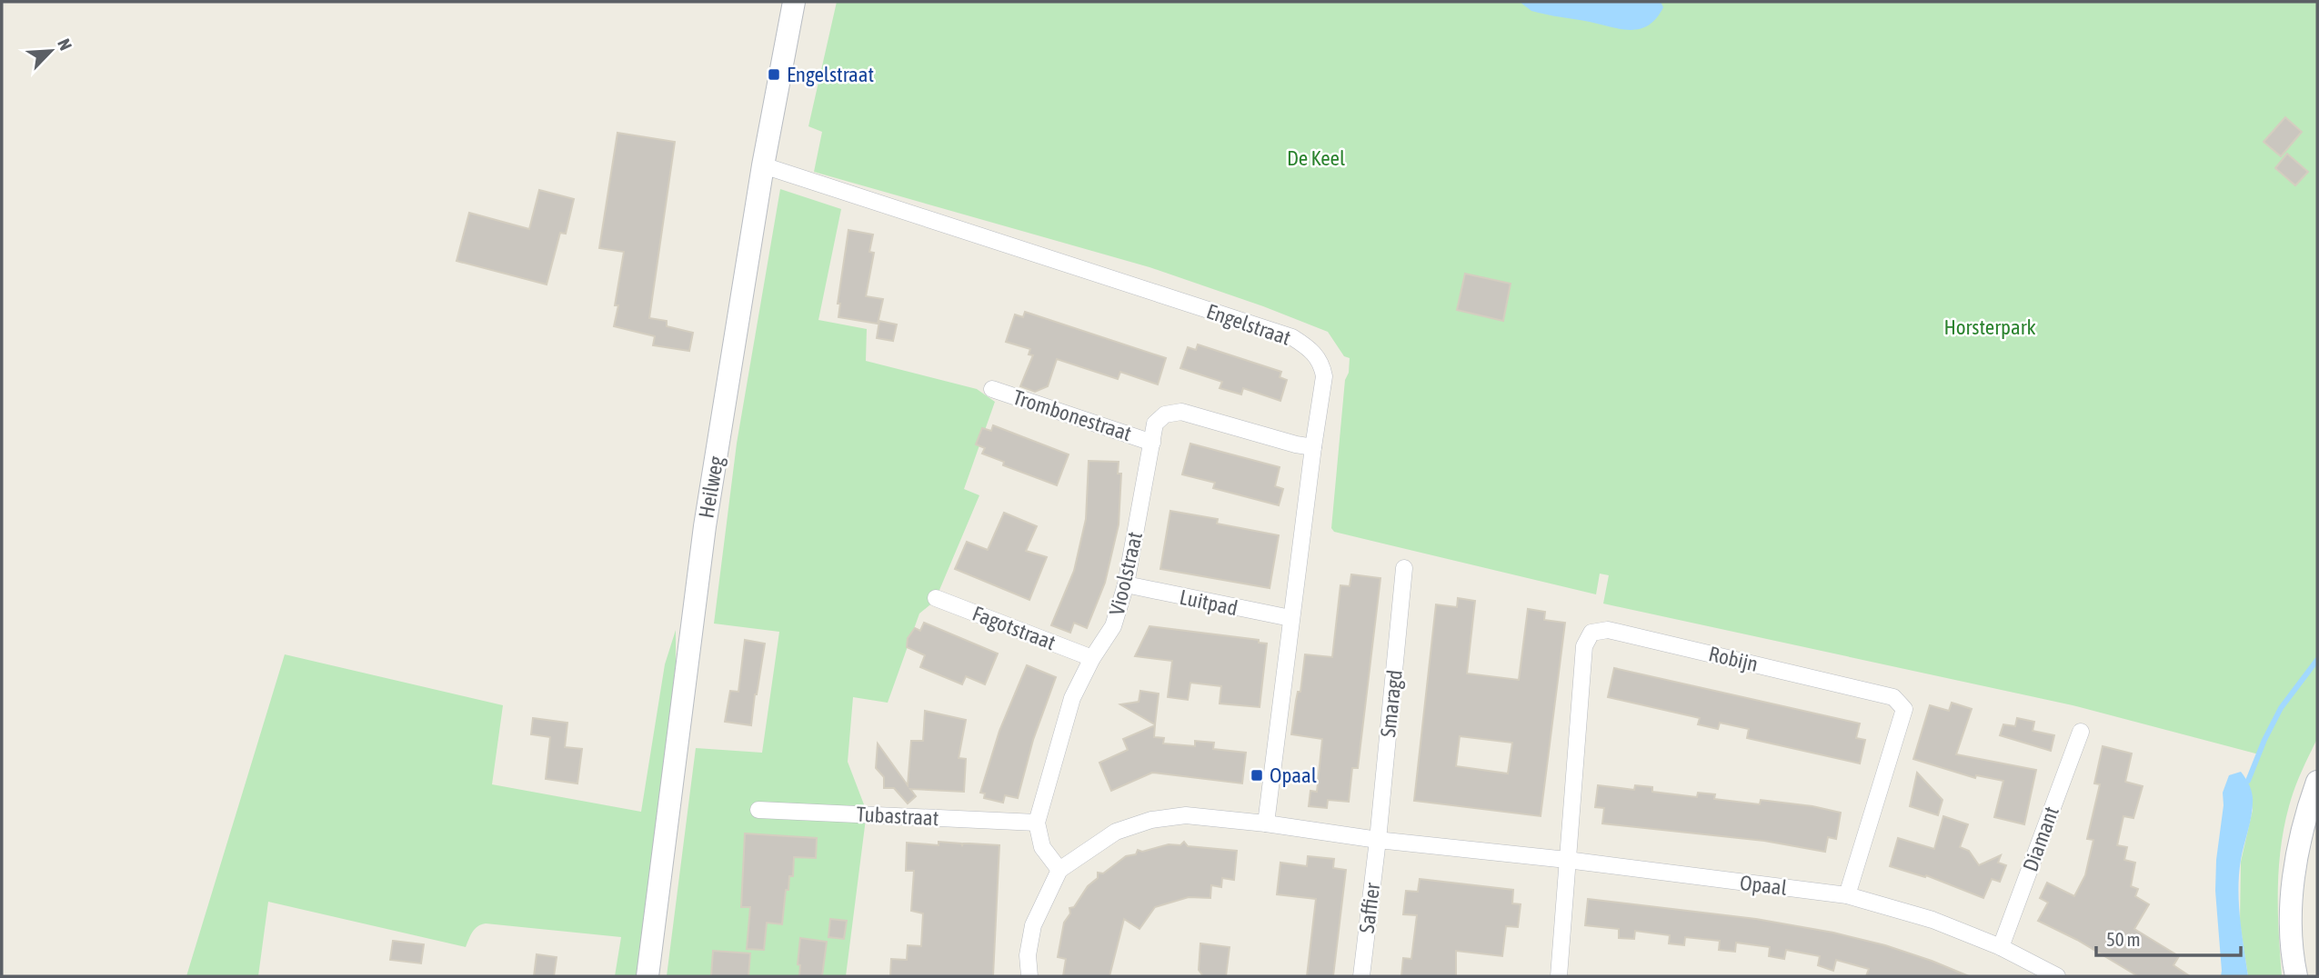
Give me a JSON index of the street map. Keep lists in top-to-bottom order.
{
  "streets": {
    "street": [
      "Engelstraat",
      "Trombonestraat",
      "Heilweg",
      "Vioolstraat",
      "Luitpad",
      "Fagotstraat",
      "Robijn",
      "Smaragd",
      "Tubastraat",
      "Diamant",
      "Opaal",
      "Saffier"
    ]
  },
  "crossings": [
    ["Engelstraat", "Heilweg"],
    ["Engelstraat", "Vioolstraat"],
    ["Engelstraat", "Luitpad"],
    ["Engelstraat", "Opaal"],
    ["Trombonestraat", "Vioolstraat"],
    ["Vioolstraat", "Luitpad"],
    ["Vioolstraat", "Fagotstraat"],
    ["Vioolstraat", "Tubastraat"],
    ["Robijn", "Opaal"],
    ["Smaragd", "Opaal"],
    ["Smaragd", "Saffier"],
    ["Diamant", "Opaal"],
    ["Opaal", "Saffier"]
  ],
  "parks": ["De Keel", "Horsterpark"],
  "places": {
    "transit": ["Engelstraat", "Opaal"]
  },
  "scale_bar": "50 m",
  "north": "top right"
}
